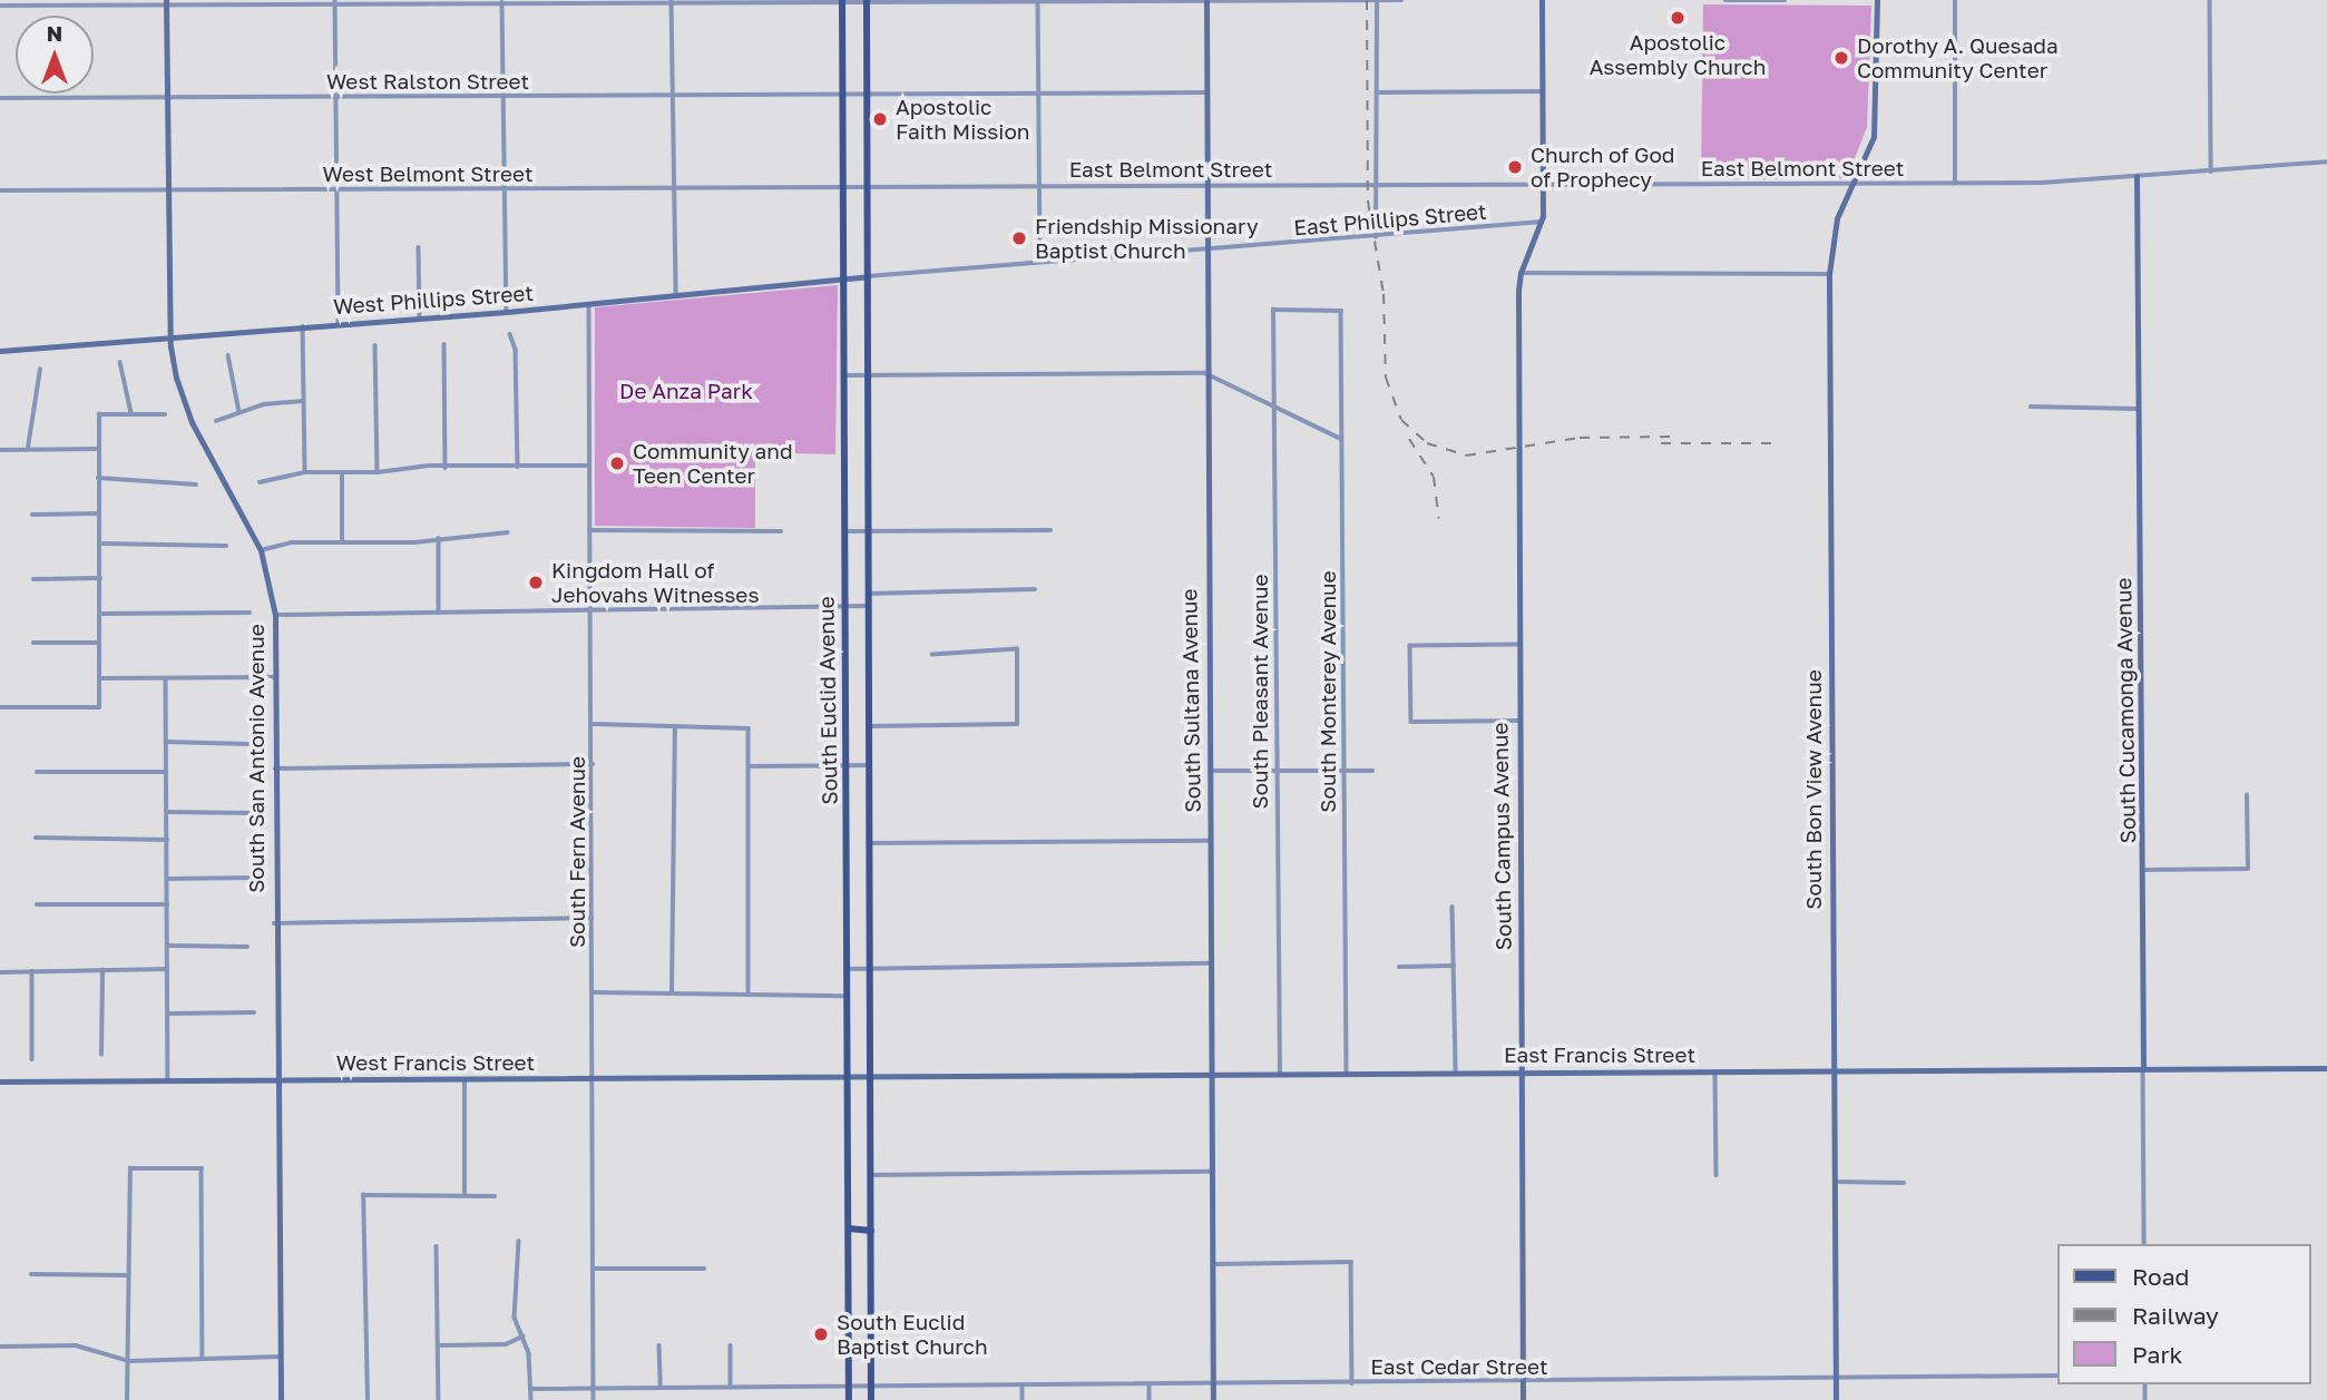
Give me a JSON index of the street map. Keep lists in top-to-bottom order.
{
  "streets": {
    "main road": ["South Euclid Avenue"],
    "street": [
      "West Ralston Street",
      "East Belmont Street",
      "West Belmont Street",
      "East Phillips Street",
      "West Phillips Street",
      "South Pleasant Avenue",
      "South Monterey Avenue",
      "South Sultana Avenue",
      "South Cucamonga Avenue",
      "South San Antonio Avenue",
      "South Bon View Avenue",
      "South Campus Avenue",
      "South Fern Avenue",
      "East Francis Street",
      "West Francis Street",
      "East Cedar Street"
    ]
  },
  "crossings": [
    ["West Ralston Street", "South Euclid Avenue"],
    ["West Ralston Street", "South Sultana Avenue"],
    ["West Ralston Street", "South San Antonio Avenue"],
    ["East Belmont Street", "West Belmont Street"],
    ["East Belmont Street", "South Euclid Avenue"],
    ["East Belmont Street", "South Sultana Avenue"],
    ["East Belmont Street", "South Cucamonga Avenue"],
    ["East Belmont Street", "South Bon View Avenue"],
    ["West Belmont Street", "South Euclid Avenue"],
    ["West Belmont Street", "South San Antonio Avenue"],
    ["East Phillips Street", "West Phillips Street"],
    ["East Phillips Street", "South Euclid Avenue"],
    ["East Phillips Street", "South Sultana Avenue"],
    ["West Phillips Street", "South Euclid Avenue"],
    ["West Phillips Street", "South San Antonio Avenue"],
    ["West Phillips Street", "South Fern Avenue"],
    ["South Pleasant Avenue", "South Monterey Avenue"],
    ["South Pleasant Avenue", "East Francis Street"],
    ["South Monterey Avenue", "East Francis Street"],
    ["South Euclid Avenue", "East Francis Street"],
    ["South Euclid Avenue", "West Francis Street"],
    ["South Euclid Avenue", "East Cedar Street"],
    ["South Sultana Avenue", "East Francis Street"],
    ["South Sultana Avenue", "East Cedar Street"],
    ["South Cucamonga Avenue", "East Francis Street"],
    ["South San Antonio Avenue", "West Francis Street"],
    ["South Bon View Avenue", "East Francis Street"],
    ["South Bon View Avenue", "East Cedar Street"],
    ["South Campus Avenue", "East Francis Street"],
    ["South Campus Avenue", "East Cedar Street"],
    ["South Fern Avenue", "West Francis Street"],
    ["South Fern Avenue", "East Cedar Street"],
    ["East Francis Street", "West Francis Street"]
  ],
  "parks": ["De Anza Park"],
  "places": [
    "Apostolic Assembly Church",
    "Dorothy A. Quesada Community Center",
    "Apostolic Faith Mission",
    "Church of God of Prophecy",
    "Friendship Missionary Baptist Church",
    "Community and Teen Center",
    "Kingdom Hall of Jehovahs Witnesses",
    "South Euclid Baptist Church"
  ],
  "legend": ["Road", "Railway", "Park"],
  "north": "top"
}
